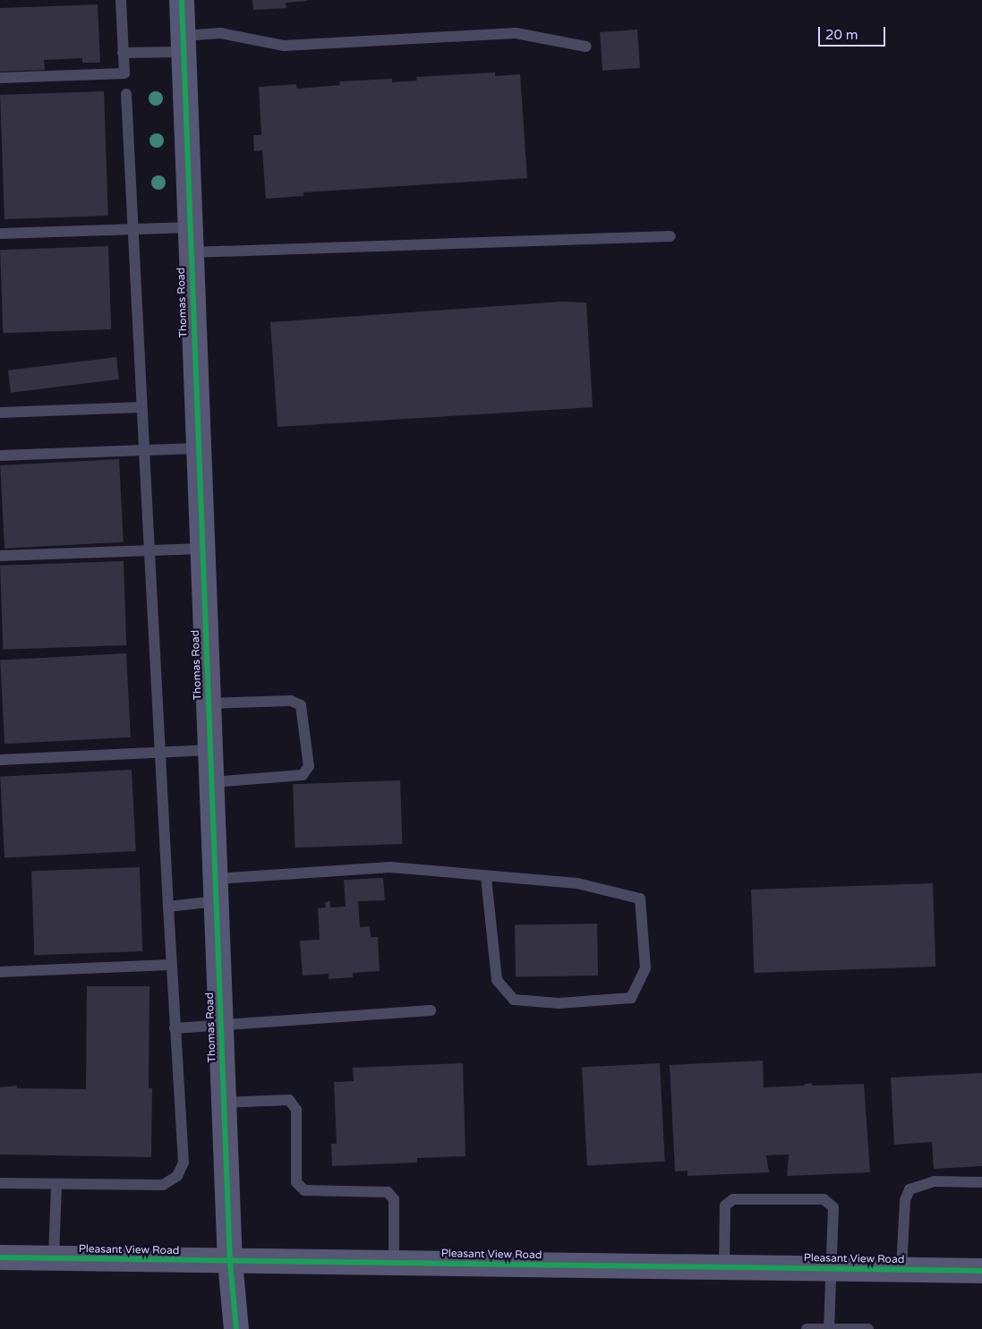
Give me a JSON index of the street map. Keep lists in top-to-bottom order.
{
  "streets": {
    "street": ["Thomas Road", "Pleasant View Road"]
  },
  "crossings": [
    ["Thomas Road", "Pleasant View Road"]
  ],
  "scale_bar": "20 m"
}
